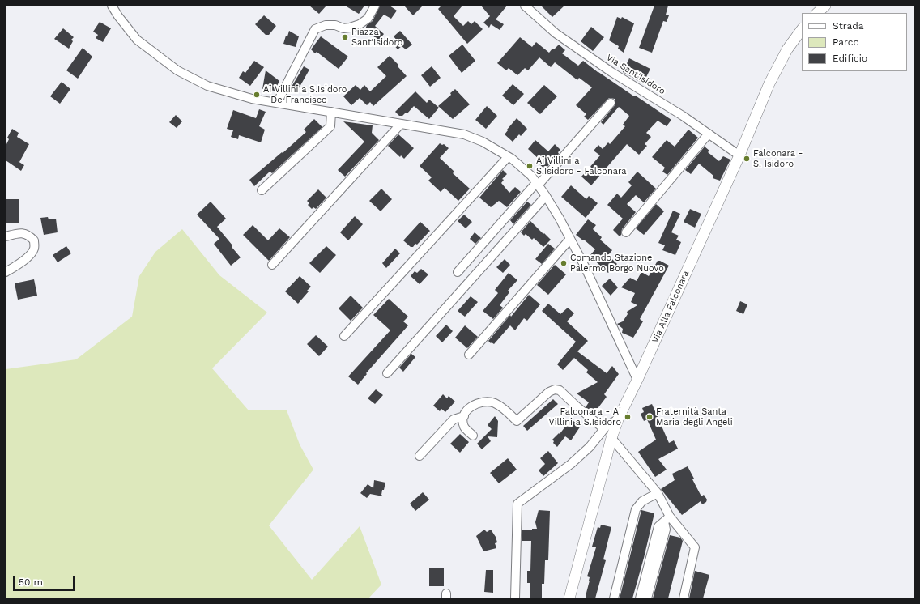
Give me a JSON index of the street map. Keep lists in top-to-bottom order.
{
  "streets": {
    "street": ["Via Sant'Isidoro", "Via Alla Falconara"]
  },
  "crossings": [
    ["Via Sant'Isidoro", "Via Alla Falconara"]
  ],
  "places": [
    "Piazza Sant'Isidoro",
    "Ai Villini a S.Isidoro - De Francisco",
    "Falconara - S. Isidoro",
    "Ai Villini a S.Isidoro - Falconara",
    "Comando Stazione Palermo Borgo Nuovo",
    "Falconara - Ai Villini a S.Isidoro",
    "Fraternità Santa Maria degli Angeli"
  ],
  "legend": ["Strada", "Parco", "Edificio"],
  "scale_bar": "50 m"
}
